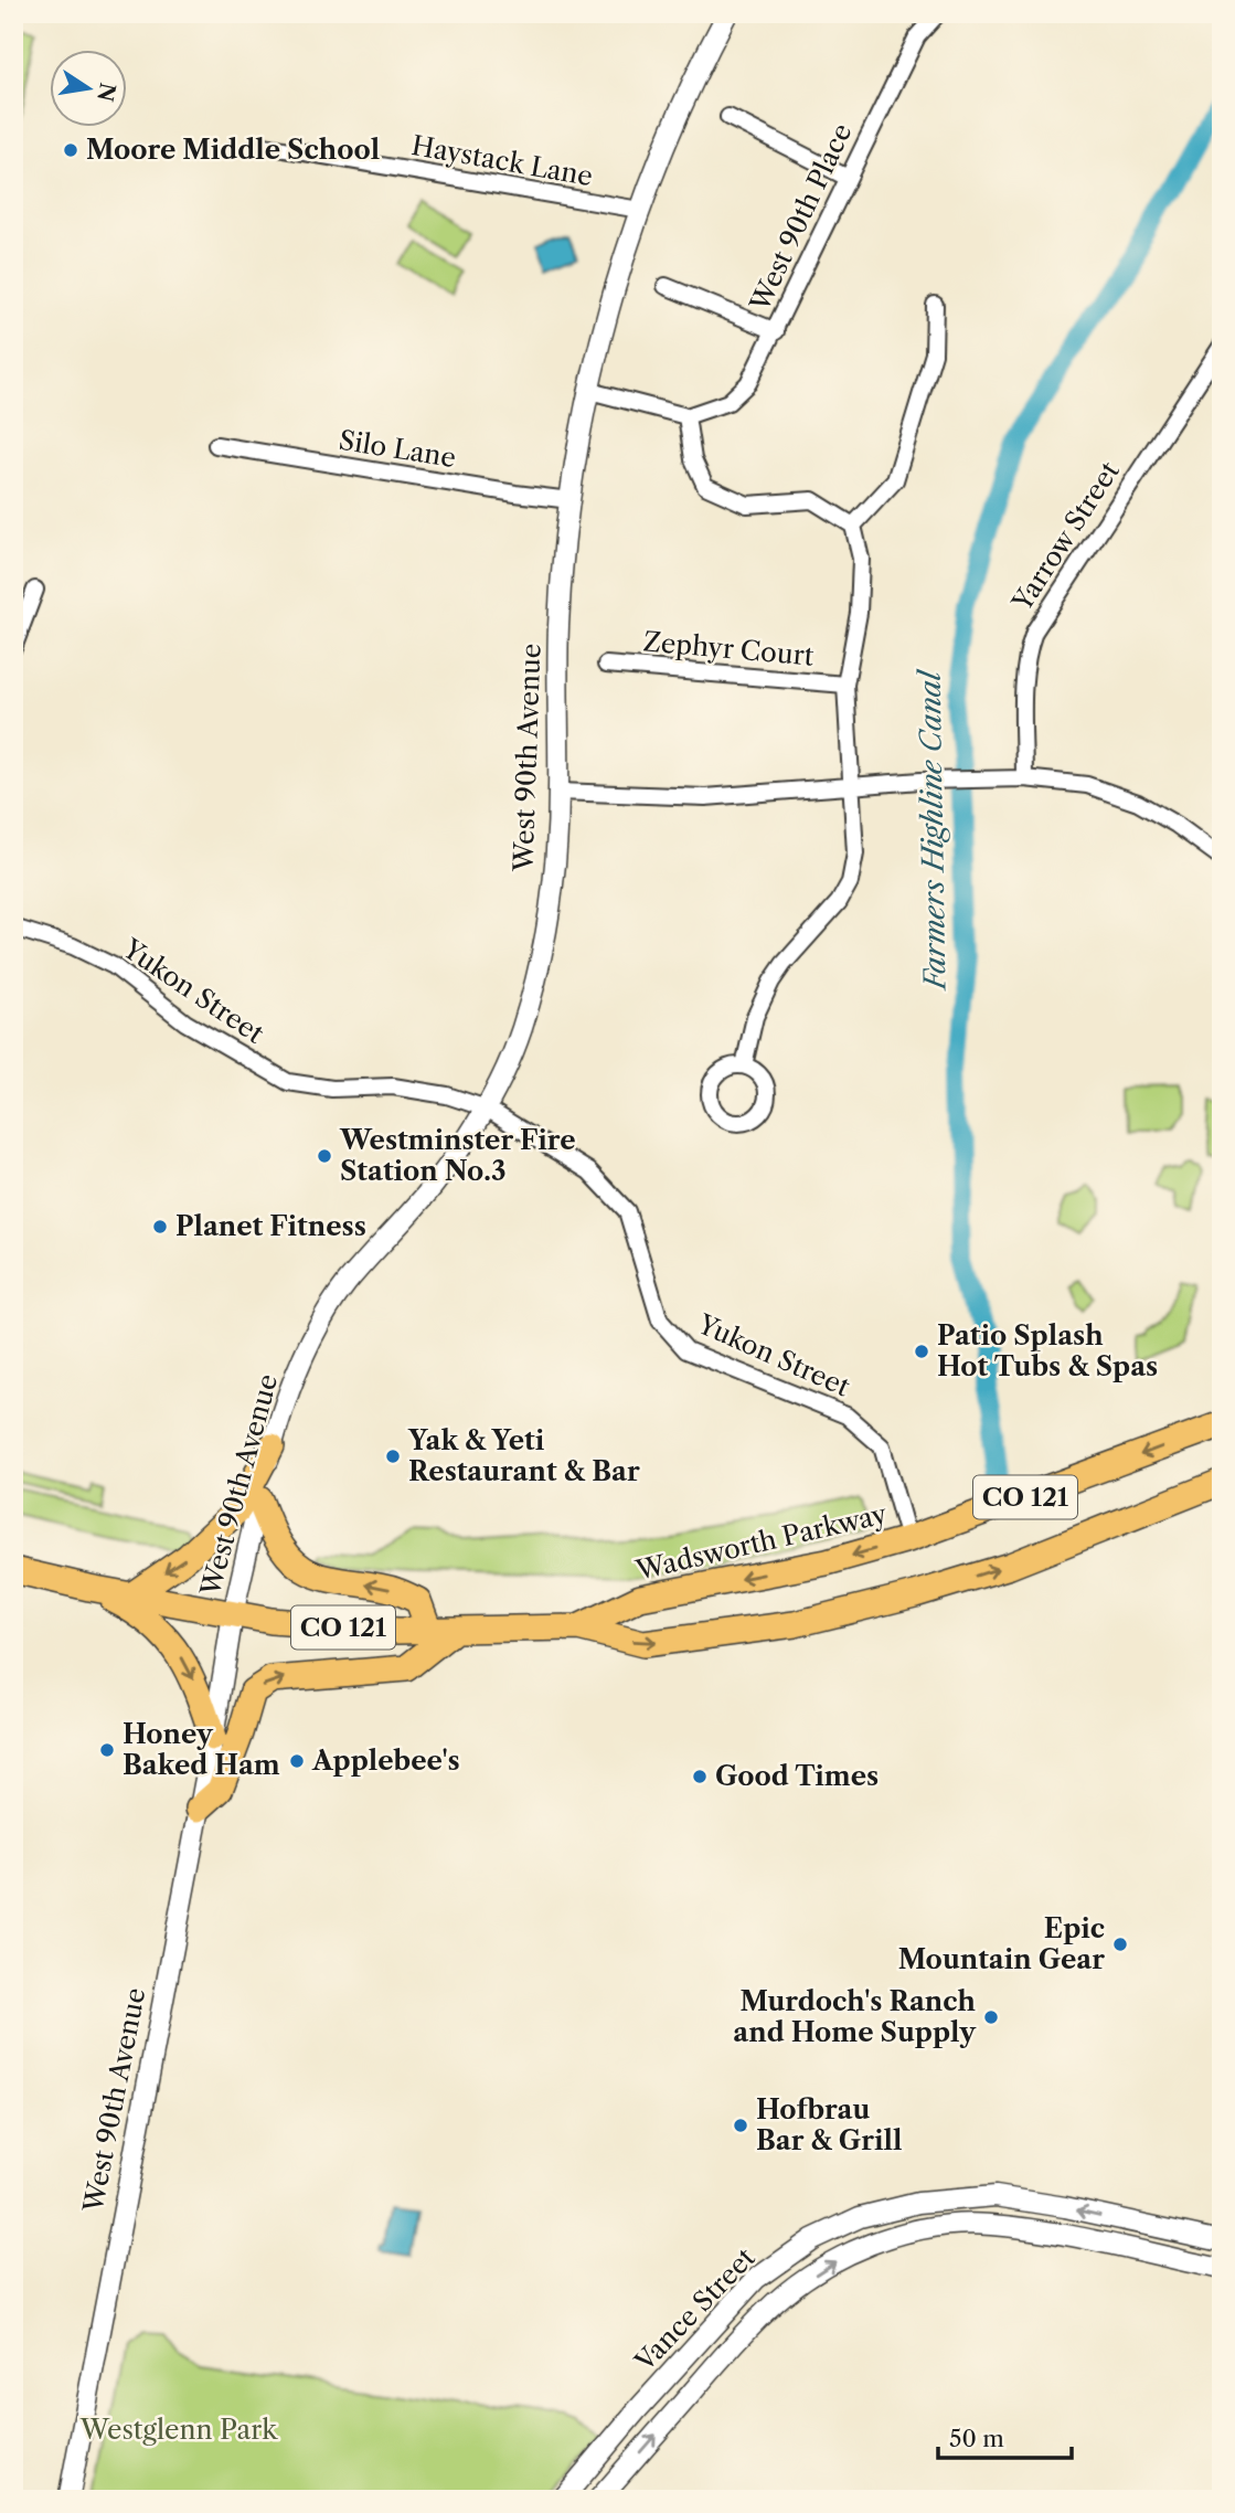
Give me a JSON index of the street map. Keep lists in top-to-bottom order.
{
  "streets": {
    "main road": ["CO 121", "Wadsworth Parkway"],
    "street": [
      "Haystack Lane",
      "West 90th Place",
      "Silo Lane",
      "Yarrow Street",
      "Zephyr Court",
      "West 90th Avenue",
      "Yukon Street",
      "Vance Street"
    ]
  },
  "crossings": [
    ["Haystack Lane", "West 90th Avenue"],
    ["Silo Lane", "West 90th Avenue"],
    ["West 90th Avenue", "Yukon Street"],
    ["West 90th Avenue", "CO 121"],
    ["West 90th Avenue", "Wadsworth Parkway"],
    ["Yukon Street", "Wadsworth Parkway"],
    ["CO 121", "Wadsworth Parkway"]
  ],
  "water": ["Farmers Highline Canal"],
  "parks": ["Westglenn Park"],
  "places": [
    "Moore Middle School",
    "Westminster Fire Station No.3",
    "Planet Fitness",
    "Patio Splash Hot Tubs & Spas",
    "Yak & Yeti Restaurant & Bar",
    "Honey Baked Ham",
    "Applebee's",
    "Good Times",
    "Epic Mountain Gear",
    "Murdoch's Ranch and Home Supply",
    "Hofbrau Bar & Grill"
  ],
  "scale_bar": "50 m",
  "north": "right"
}
